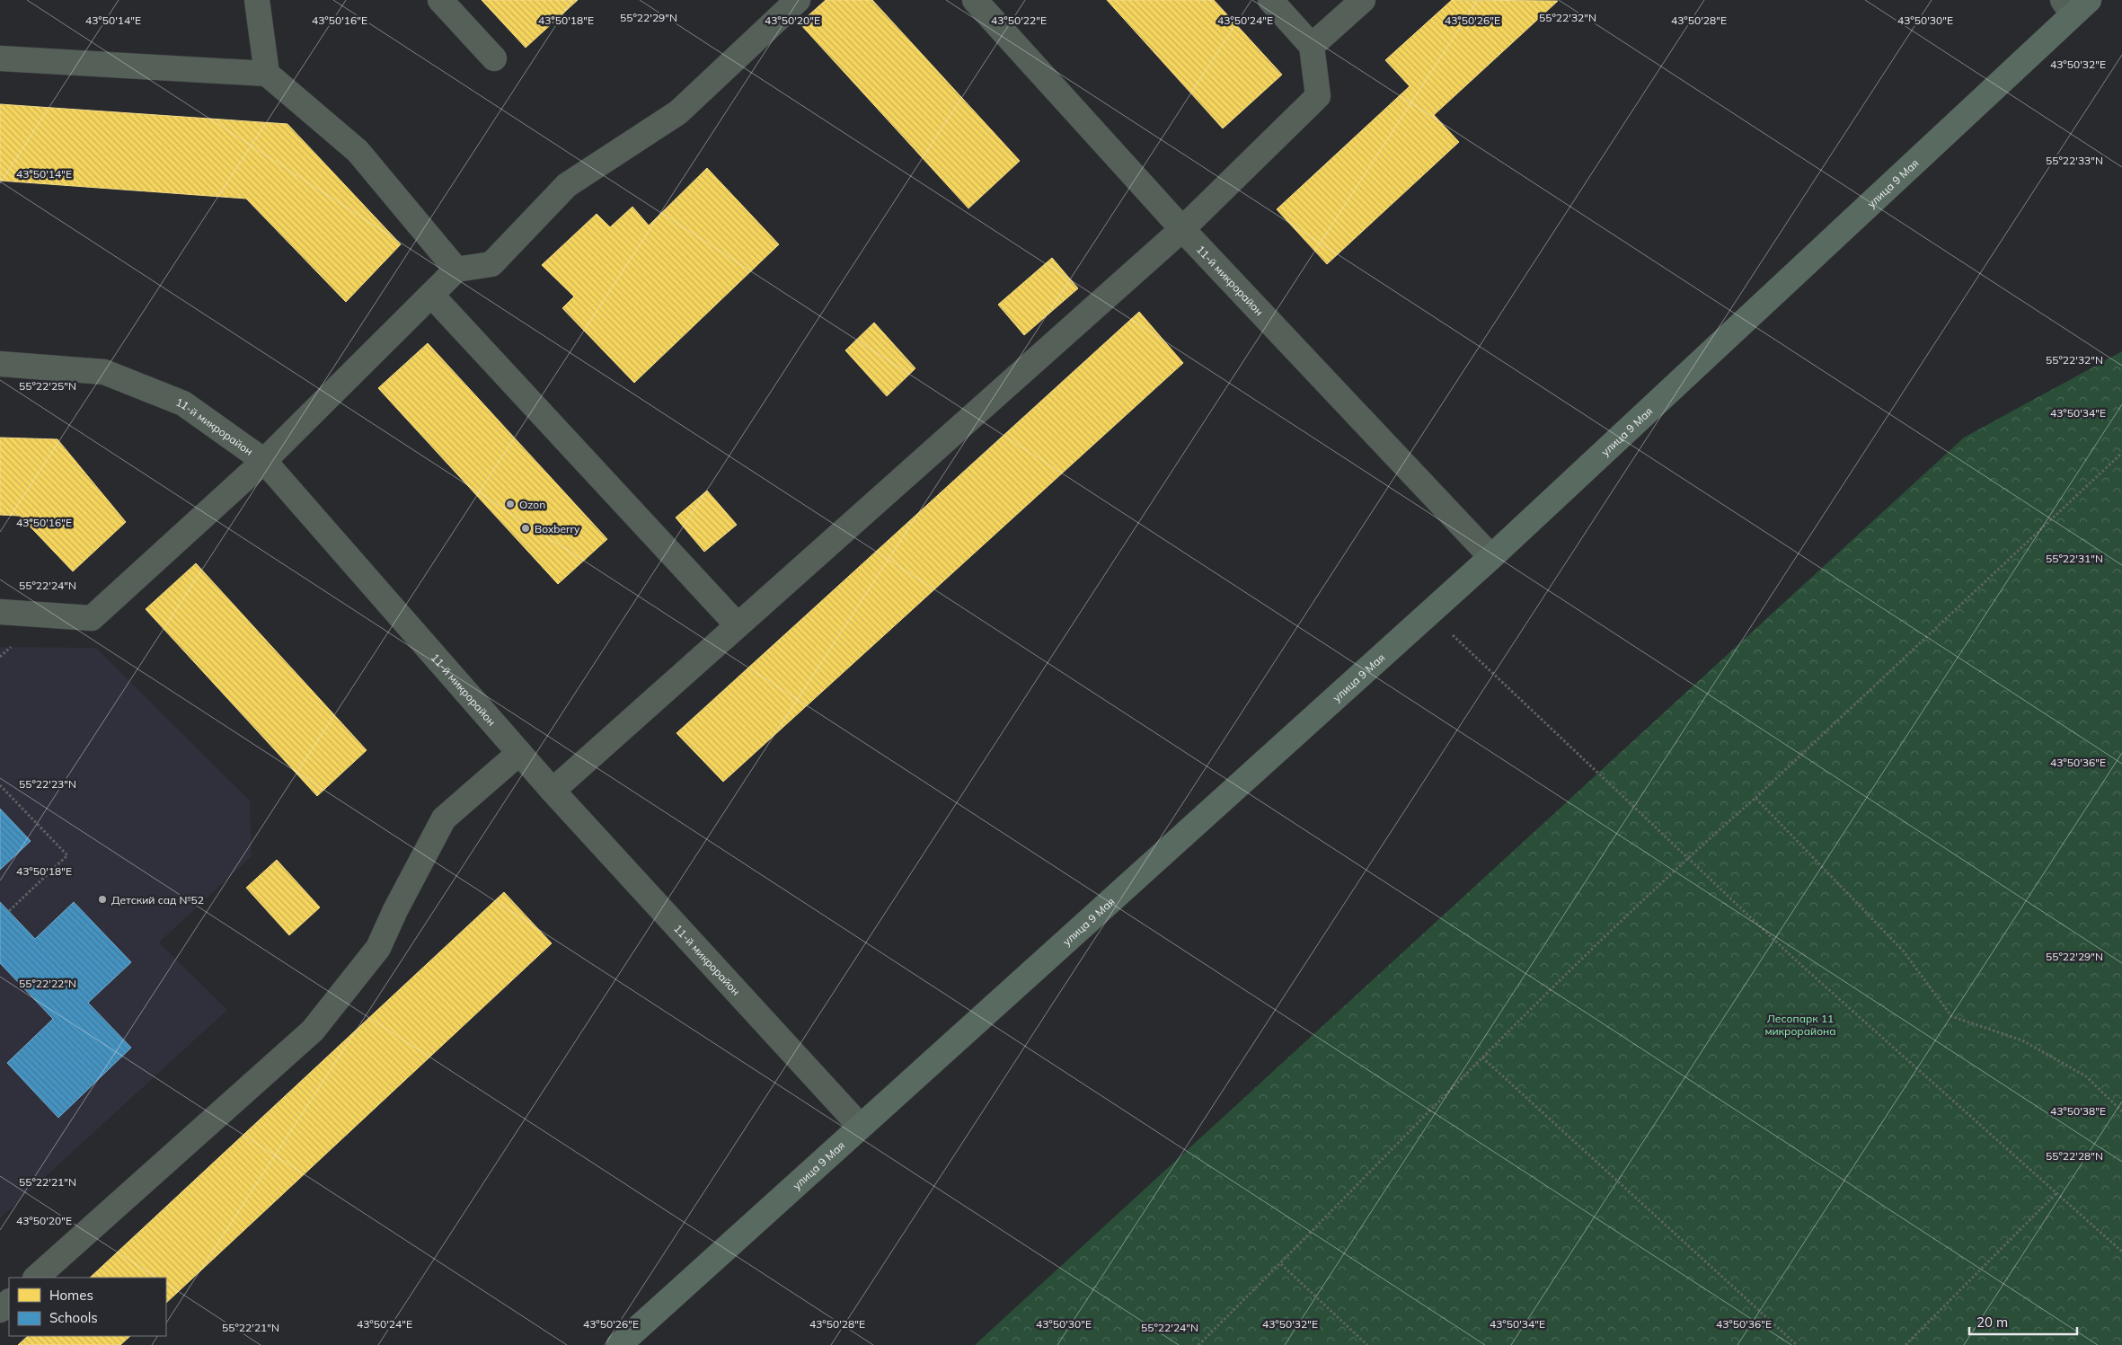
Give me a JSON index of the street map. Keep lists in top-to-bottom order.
{
  "streets": {
    "main road": ["улица 9 Мая"],
    "street": ["11-й микрорайон"]
  },
  "crossings": [
    ["улица 9 Мая", "11-й микрорайон"]
  ],
  "parks": ["Лесопарк 11 микрорайона"],
  "places": ["Ozon", "Boxberry", "Детский сад №52"],
  "legend": ["Homes", "Schools"],
  "scale_bar": "20 m",
  "coordinates": [
    "55°22'32\"N",
    "55°22'29\"N",
    "43°50'14\"E",
    "43°50'16\"E",
    "43°50'18\"E",
    "43°50'20\"E",
    "43°50'22\"E",
    "43°50'24\"E",
    "43°50'26\"E",
    "43°50'28\"E",
    "43°50'30\"E",
    "43°50'32\"E",
    "55°22'33\"N",
    "55°22'25\"N",
    "43°50'34\"E",
    "55°22'31\"N",
    "55°22'24\"N",
    "43°50'36\"E",
    "55°22'23\"N",
    "55°22'22\"N",
    "43°50'38\"E",
    "55°22'28\"N",
    "55°22'21\"N"
  ]
}
